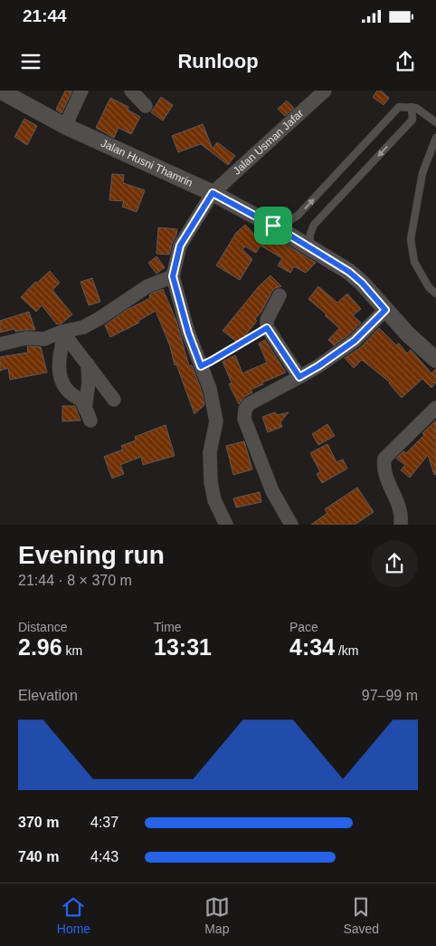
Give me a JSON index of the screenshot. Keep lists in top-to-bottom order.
{
  "streets": {
    "street": ["Jalan Usman Jafar", "Jalan Husni Thamrin"]
  },
  "crossings": [
    ["Jalan Usman Jafar", "Jalan Husni Thamrin"]
  ],
  "page": {
    "status": "21:44",
    "header": "Runloop",
    "heading": ["Evening run", "21:44 · 8 × 370 m"],
    "stats": [
      ["Distance", "2.96 km"],
      ["Time", "13:31"],
      ["Pace", "4:34 /km"]
    ],
    "chart": ["Elevation", "97–99 m"],
    "list": [
      {
        "name": "370 m",
        "note": "4:37"
      },
      {
        "name": "740 m",
        "note": "4:43"
      }
    ],
    "tabs": ["Home", "Map", "Saved"]
  }
}
